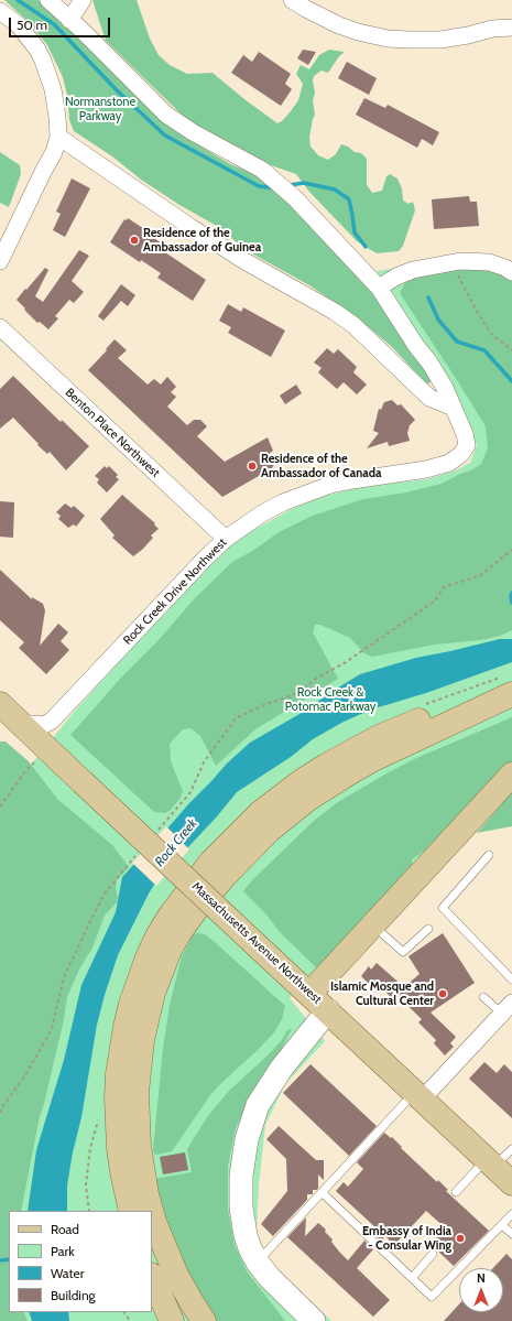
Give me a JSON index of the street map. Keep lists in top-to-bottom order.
{
  "streets": {
    "main road": ["Massachusetts Avenue Northwest"],
    "street": ["Benton Place Northwest", "Rock Creek Drive Northwest"]
  },
  "crossings": [
    ["Benton Place Northwest", "Rock Creek Drive Northwest"],
    ["Rock Creek Drive Northwest", "Massachusetts Avenue Northwest"]
  ],
  "water": ["Rock Creek"],
  "parks": ["Normanstone Parkway", "Rock Creek & Potomac Parkway"],
  "places": [
    "Residence of the Ambassador of Guinea",
    "Residence of the Ambassador of Canada",
    "Islamic Mosque and Cultural Center",
    "Embassy of India - Consular Wing"
  ],
  "legend": [
    "Road",
    "Park",
    "Water",
    "Building"
  ],
  "scale_bar": "50 m",
  "north": "top"
}
